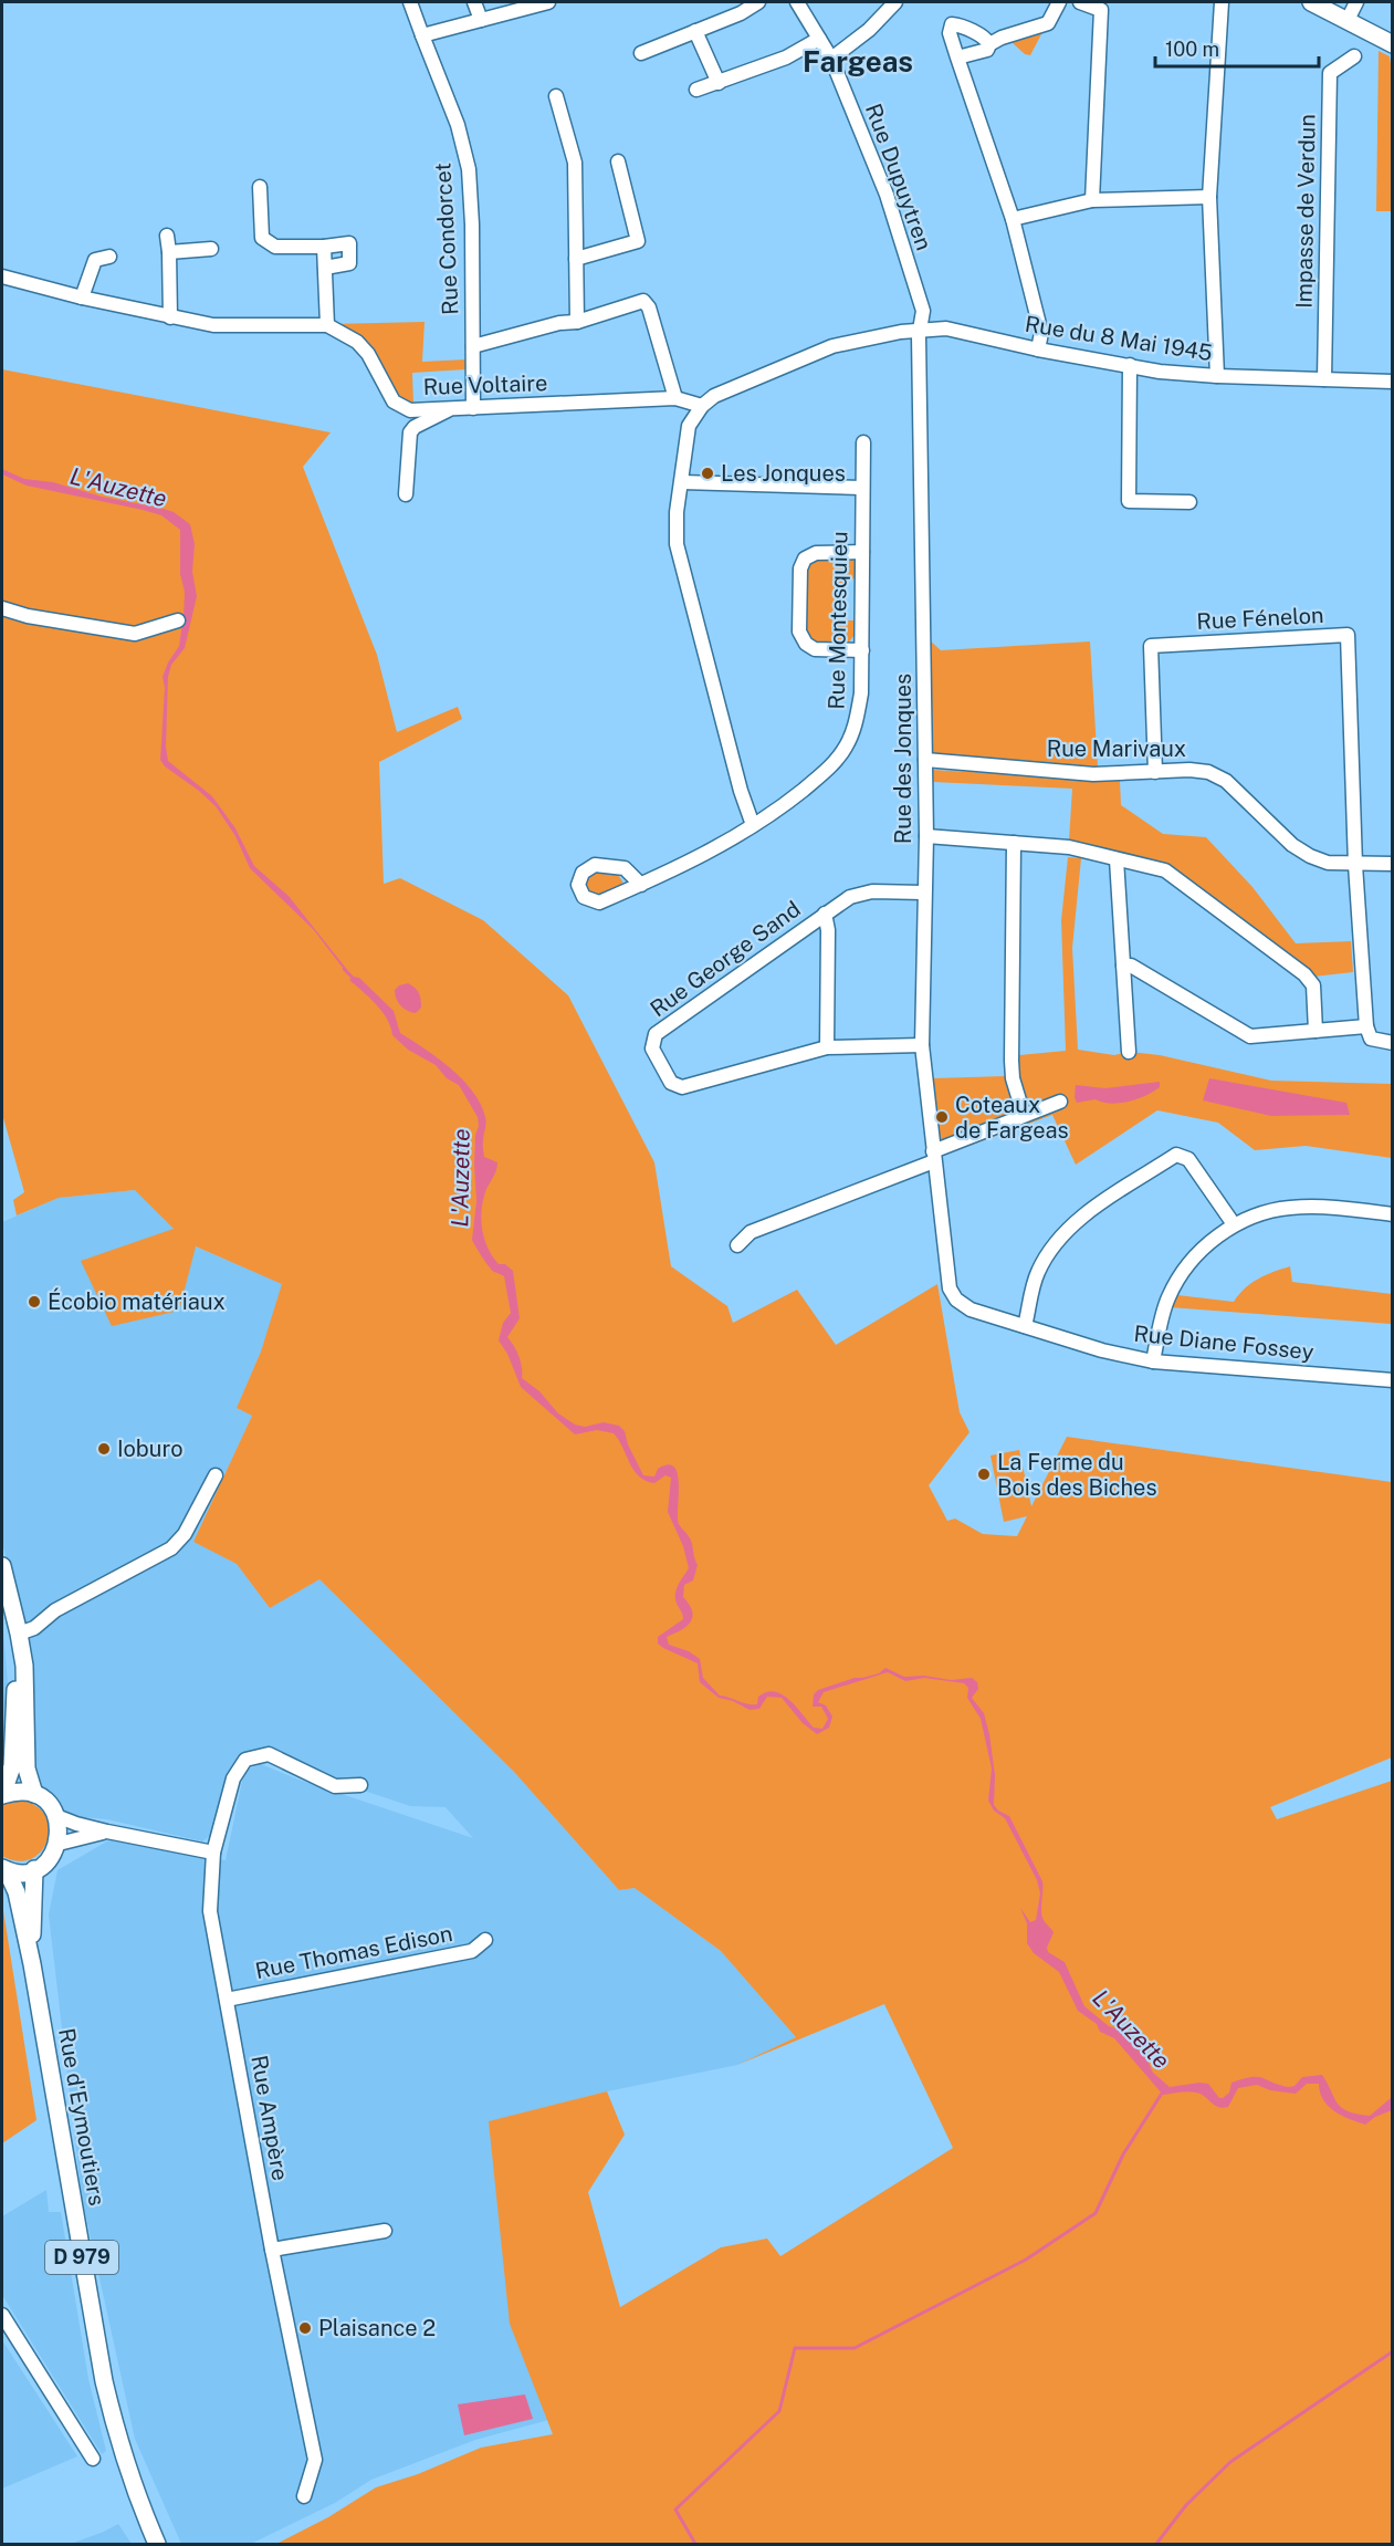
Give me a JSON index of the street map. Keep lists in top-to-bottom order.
{
  "streets": {
    "main road": ["Rue d'Eymoutiers", "D 979"],
    "street": [
      "Rue Dupuytren",
      "Impasse de Verdun",
      "Rue Condorcet",
      "Rue du 8 Mai 1945",
      "Rue Voltaire",
      "Rue Fénelon",
      "Rue Montesquieu",
      "Rue Marivaux",
      "Rue des Jonques",
      "Rue George Sand",
      "Rue Diane Fossey",
      "Rue Thomas Edison",
      "Rue Ampère"
    ]
  },
  "crossings": [
    ["Rue Dupuytren", "Rue des Jonques"],
    ["Impasse de Verdun", "Rue du 8 Mai 1945"],
    ["Rue Condorcet", "Rue Voltaire"],
    ["Rue du 8 Mai 1945", "Rue des Jonques"],
    ["Rue Fénelon", "Rue Marivaux"],
    ["Rue Marivaux", "Rue des Jonques"],
    ["Rue des Jonques", "Rue George Sand"],
    ["Rue des Jonques", "Rue Diane Fossey"],
    ["Rue Thomas Edison", "Rue Ampère"],
    ["Rue d'Eymoutiers", "D 979"]
  ],
  "districts": ["Fargeas"],
  "water": ["L'Auzette"],
  "places": [
    "Les Jonques",
    "Coteaux de Fargeas",
    "Écobio matériaux",
    "Ioburo",
    "La Ferme du Bois des Biches",
    "Plaisance 2"
  ],
  "scale_bar": "100 m"
}
